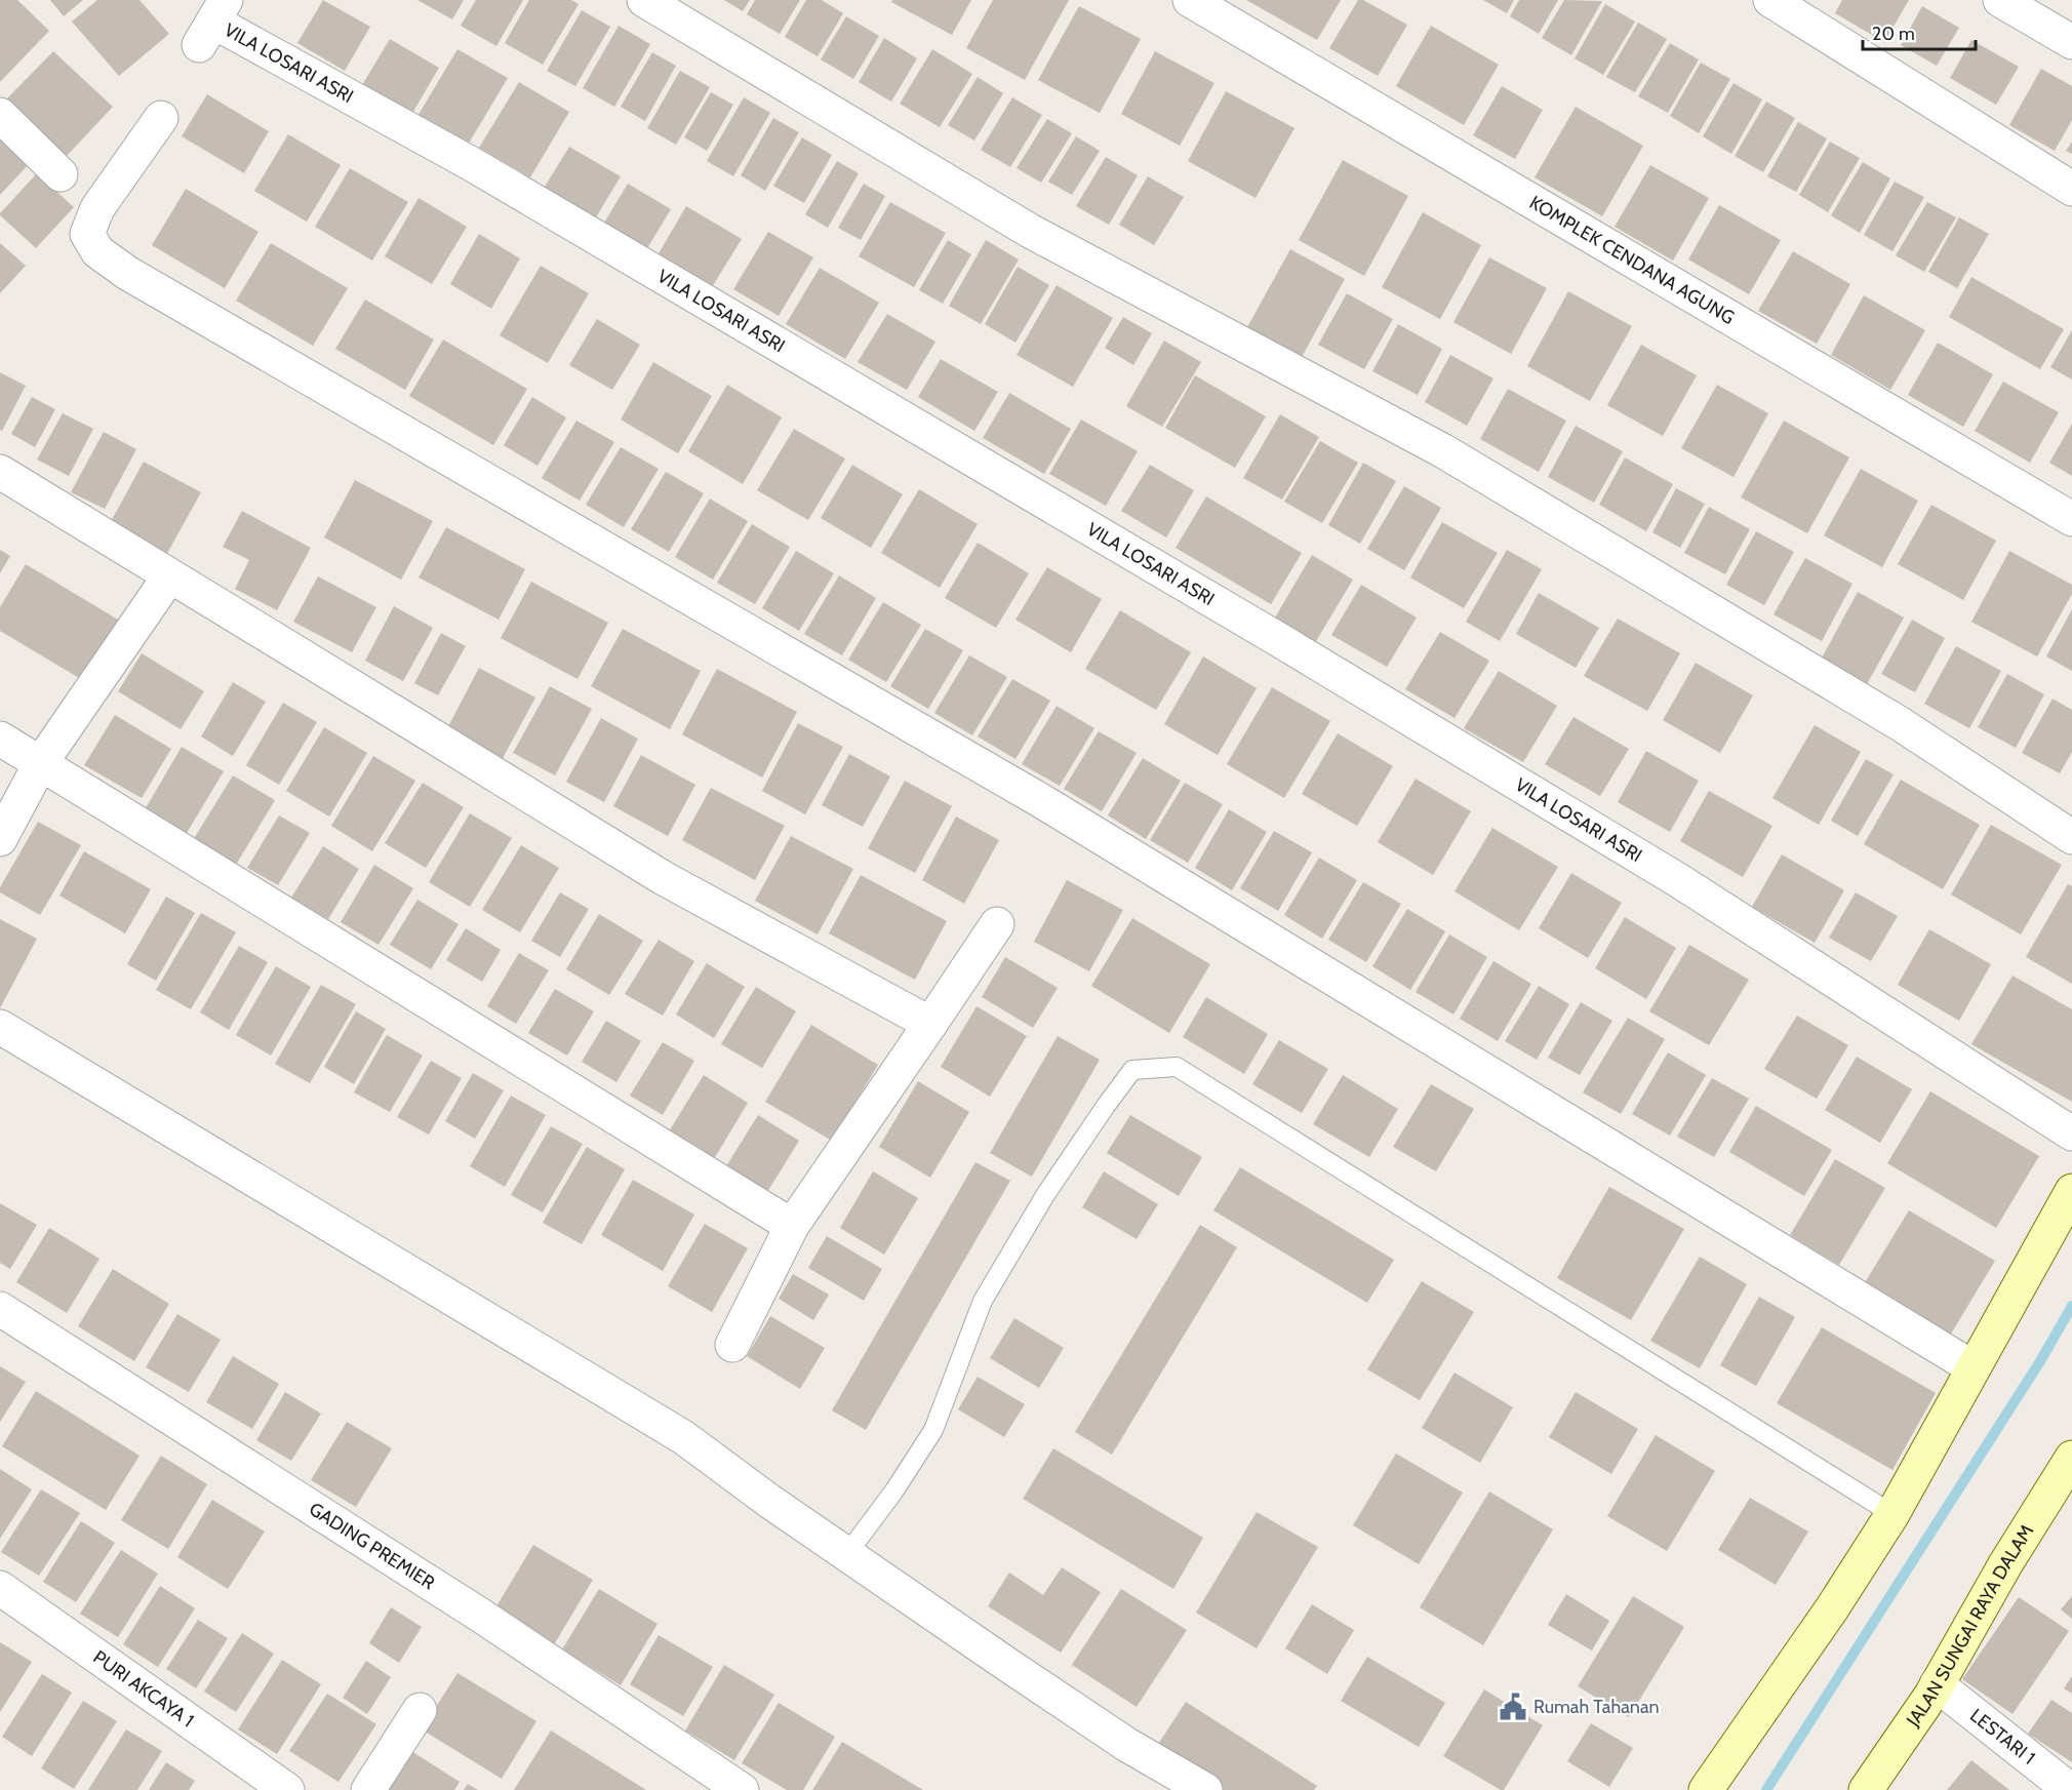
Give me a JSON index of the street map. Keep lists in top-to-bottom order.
{
  "streets": {
    "street": [
      "VILA LOSARI ASRI",
      "KOMPLEK CENDANA AGUNG",
      "GADING PREMIER",
      "JALAN SUNGAI RAYA DALAM",
      "PURI AKCAYA 1",
      "LESTARI 1"
    ]
  },
  "crossings": [
    ["JALAN SUNGAI RAYA DALAM", "LESTARI 1"]
  ],
  "places": {
    "public building": ["Rumah Tahanan"]
  },
  "scale_bar": "20 m"
}
